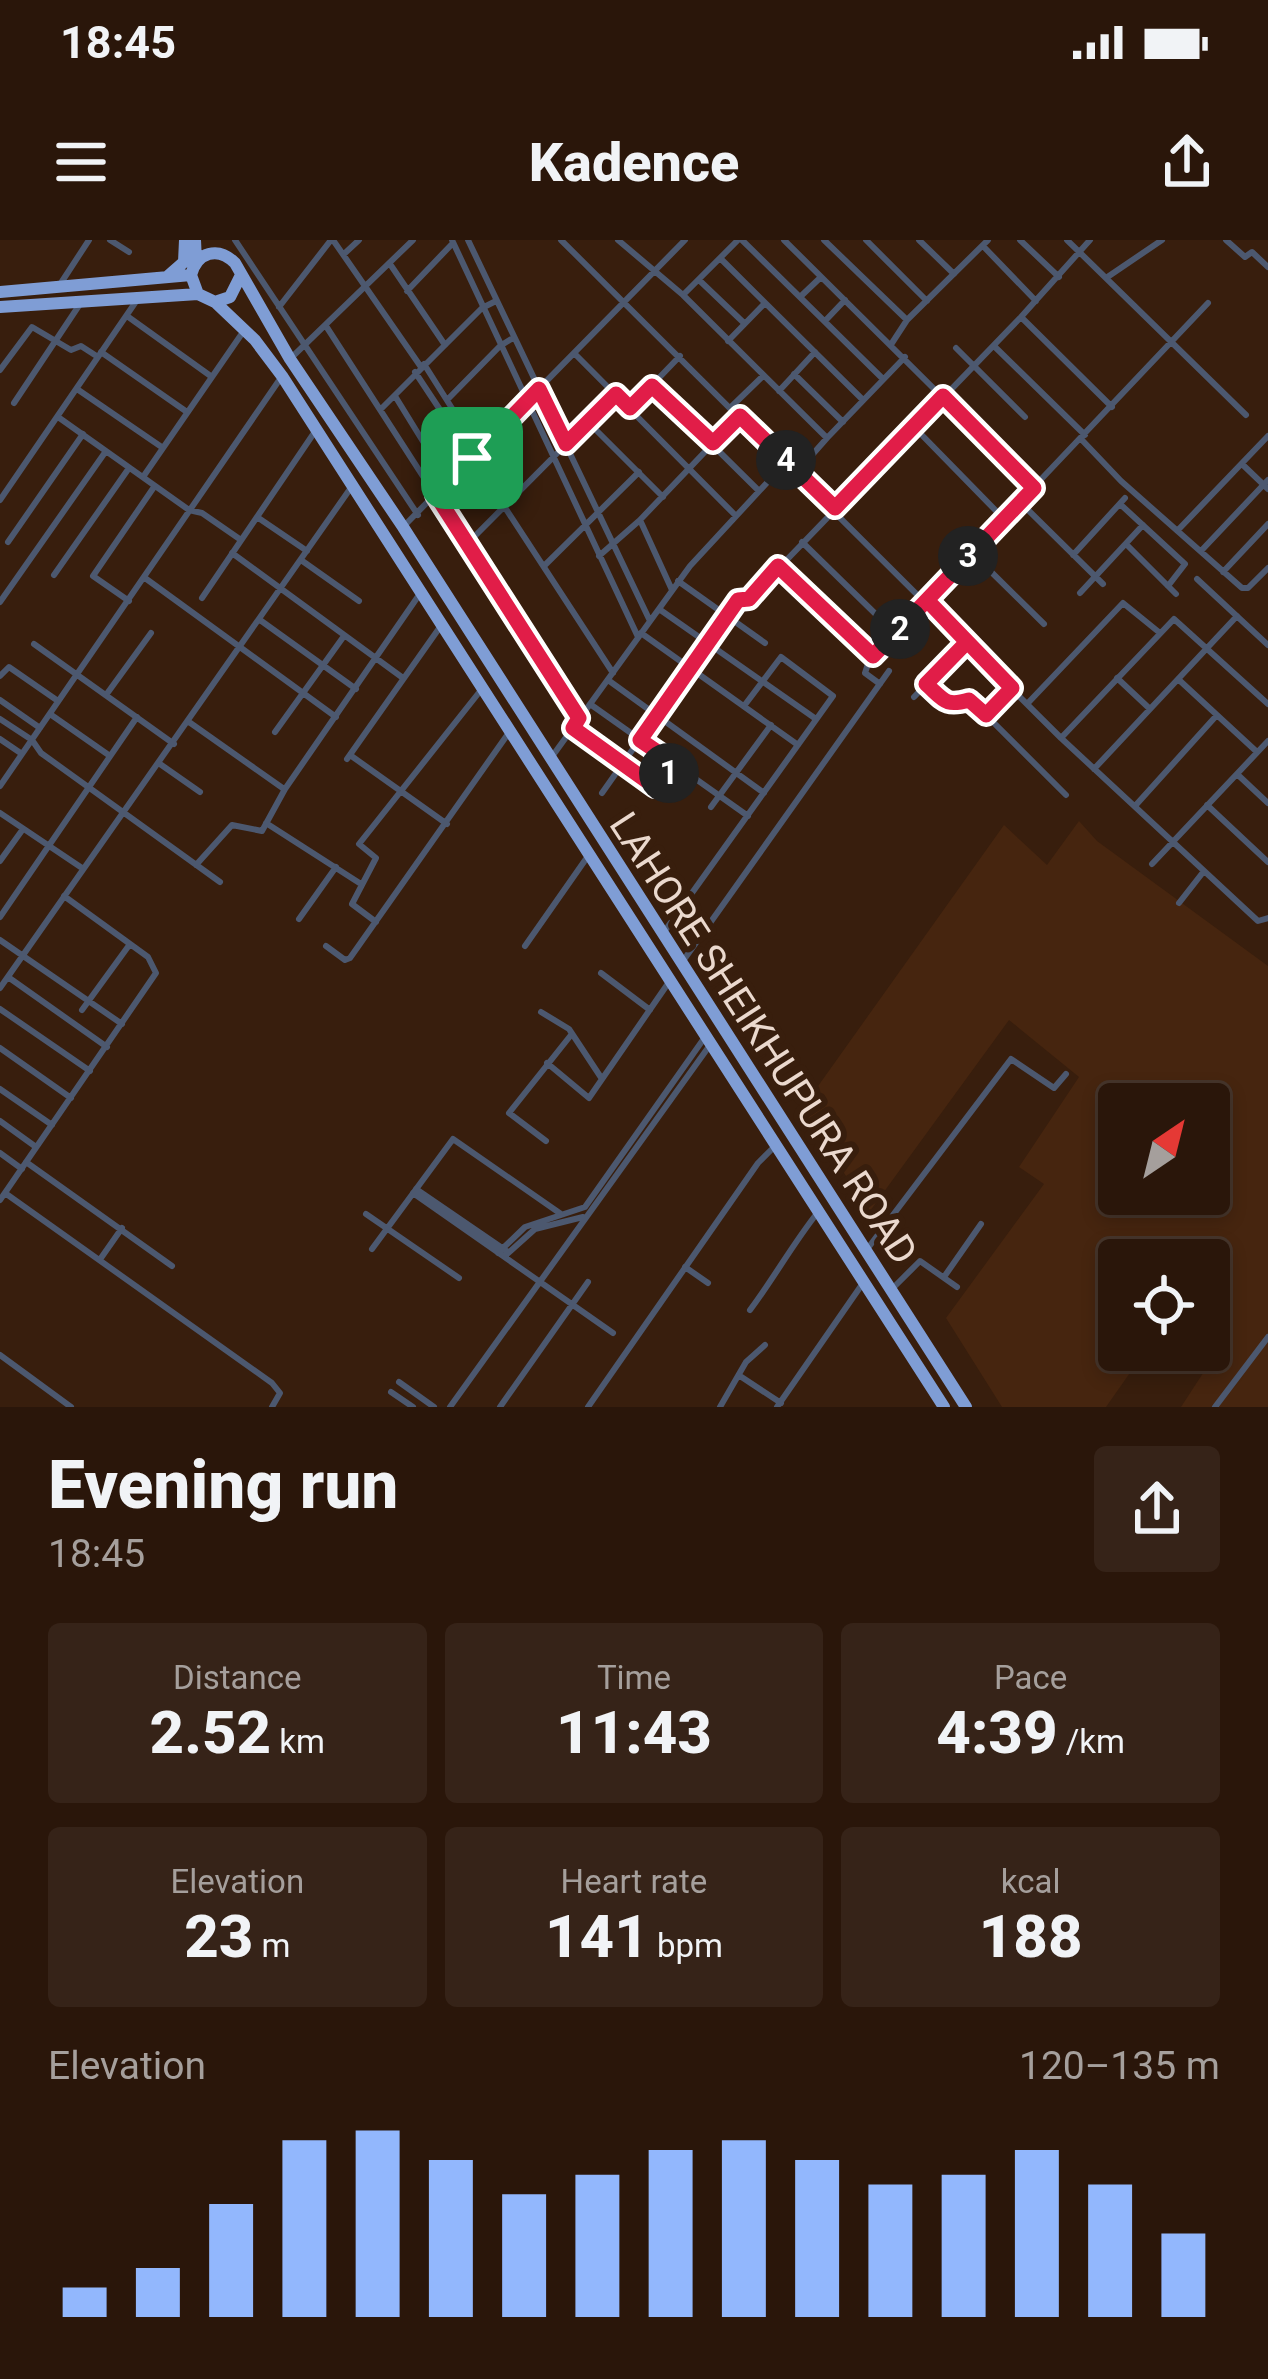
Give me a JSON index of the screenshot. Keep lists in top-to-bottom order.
{
  "streets": {
    "highway": ["LAHORE SHEIKHUPURA ROAD"]
  },
  "north": "top right",
  "page": {
    "status": "18:45",
    "header": "Kadence",
    "pins": [
      "4",
      "3",
      "2",
      "1"
    ],
    "heading": ["Evening run", "18:45"],
    "stats": [
      ["Distance", "2.52 km"],
      ["Time", "11:43"],
      ["Pace", "4:39 /km"],
      ["Elevation", "23 m"],
      ["Heart rate", "141 bpm"],
      ["kcal", "188"]
    ],
    "chart": ["Elevation", "120–135 m"]
  }
}
